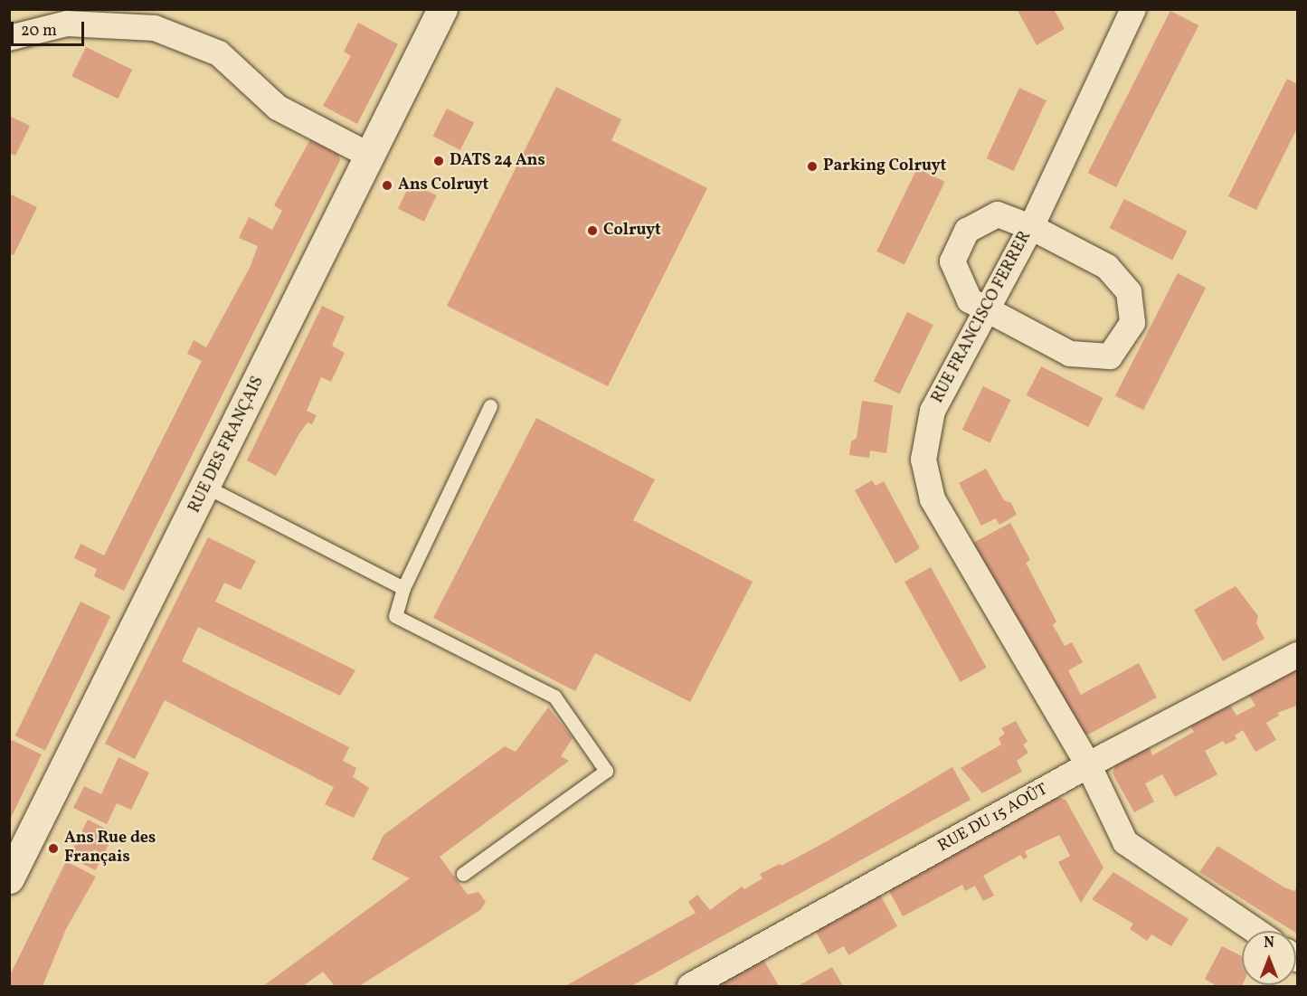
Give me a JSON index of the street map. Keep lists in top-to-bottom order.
{
  "streets": {
    "main road": ["RUE DES FRANÇAIS"],
    "street": ["RUE FRANCISCO FERRER", "RUE DU 15 AOÛT"]
  },
  "crossings": [
    ["RUE FRANCISCO FERRER", "RUE DU 15 AOÛT"]
  ],
  "places": [
    "DATS 24 Ans",
    "Parking Colruyt",
    "Ans Colruyt",
    "Colruyt",
    "Ans Rue des Français"
  ],
  "scale_bar": "20 m",
  "north": "top"
}
